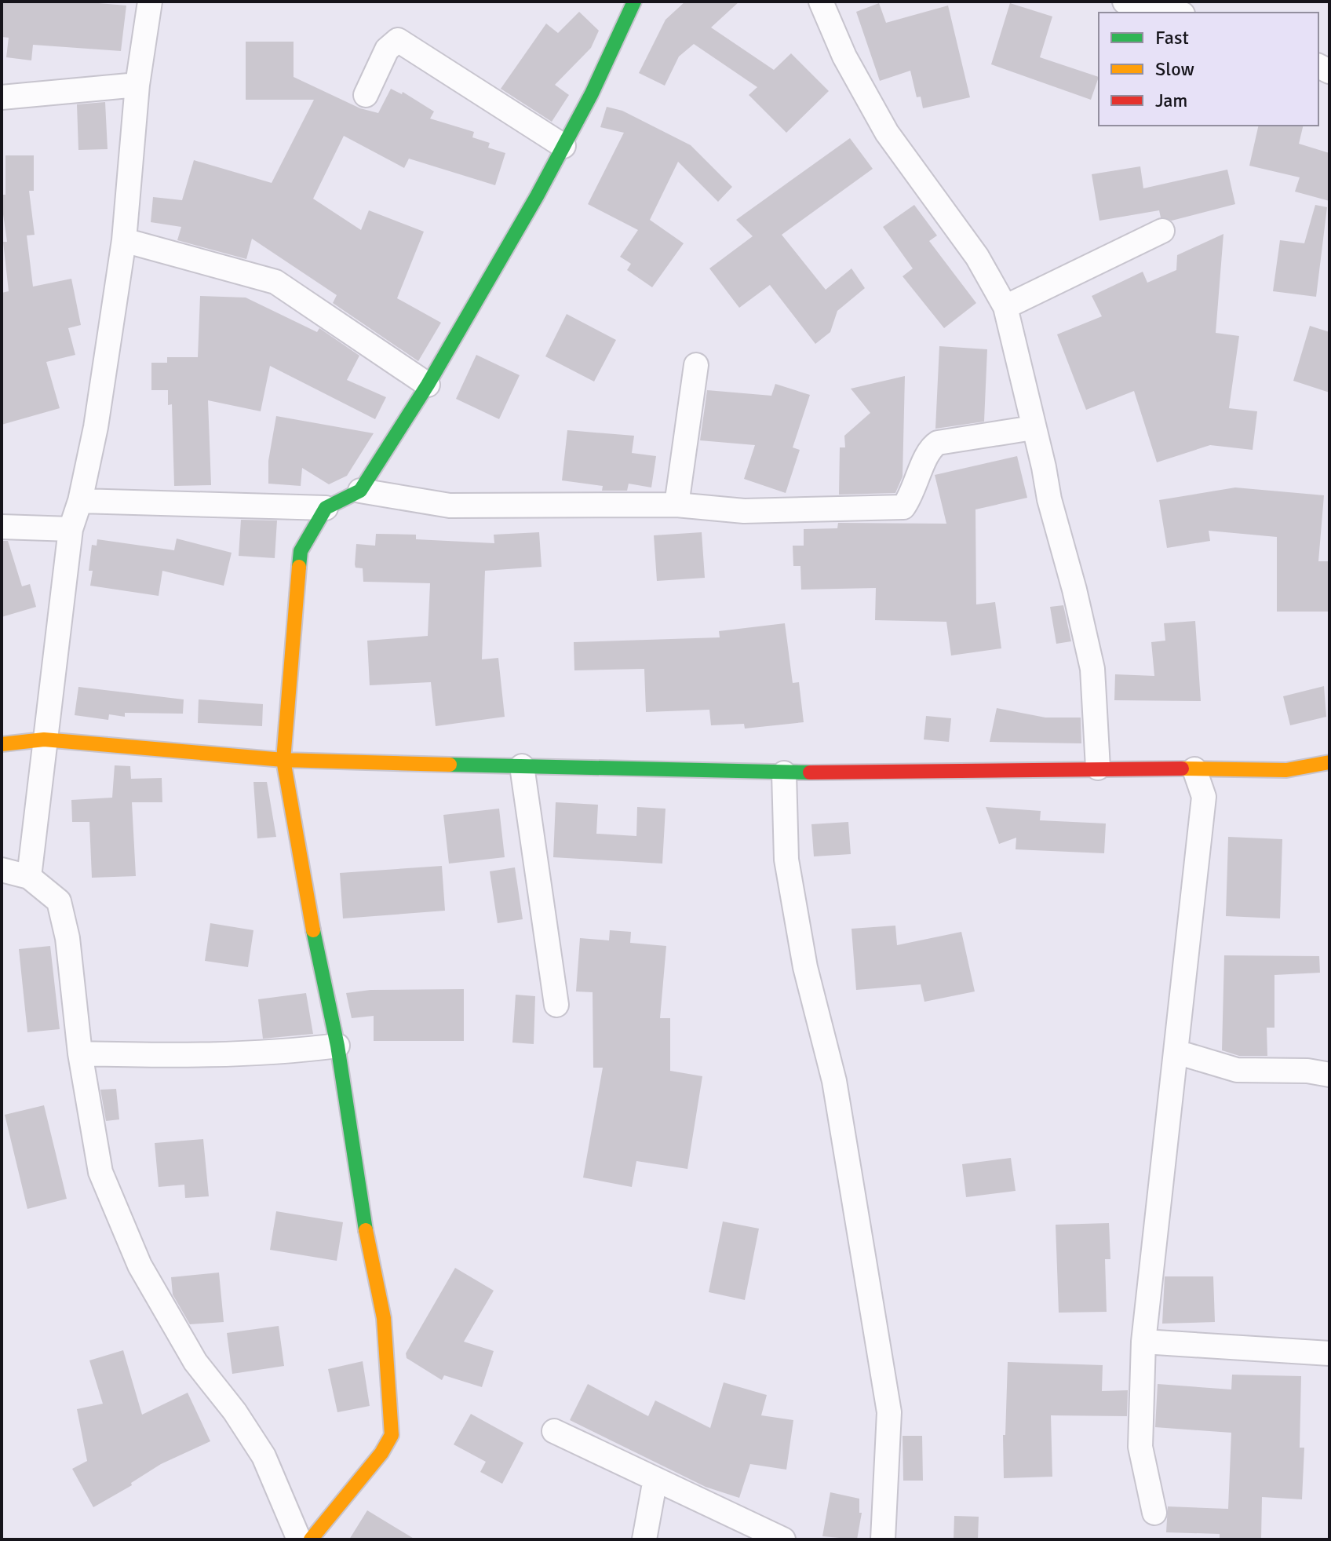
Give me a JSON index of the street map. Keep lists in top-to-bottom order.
{
  "legend": ["Fast", "Slow", "Jam"]
}
